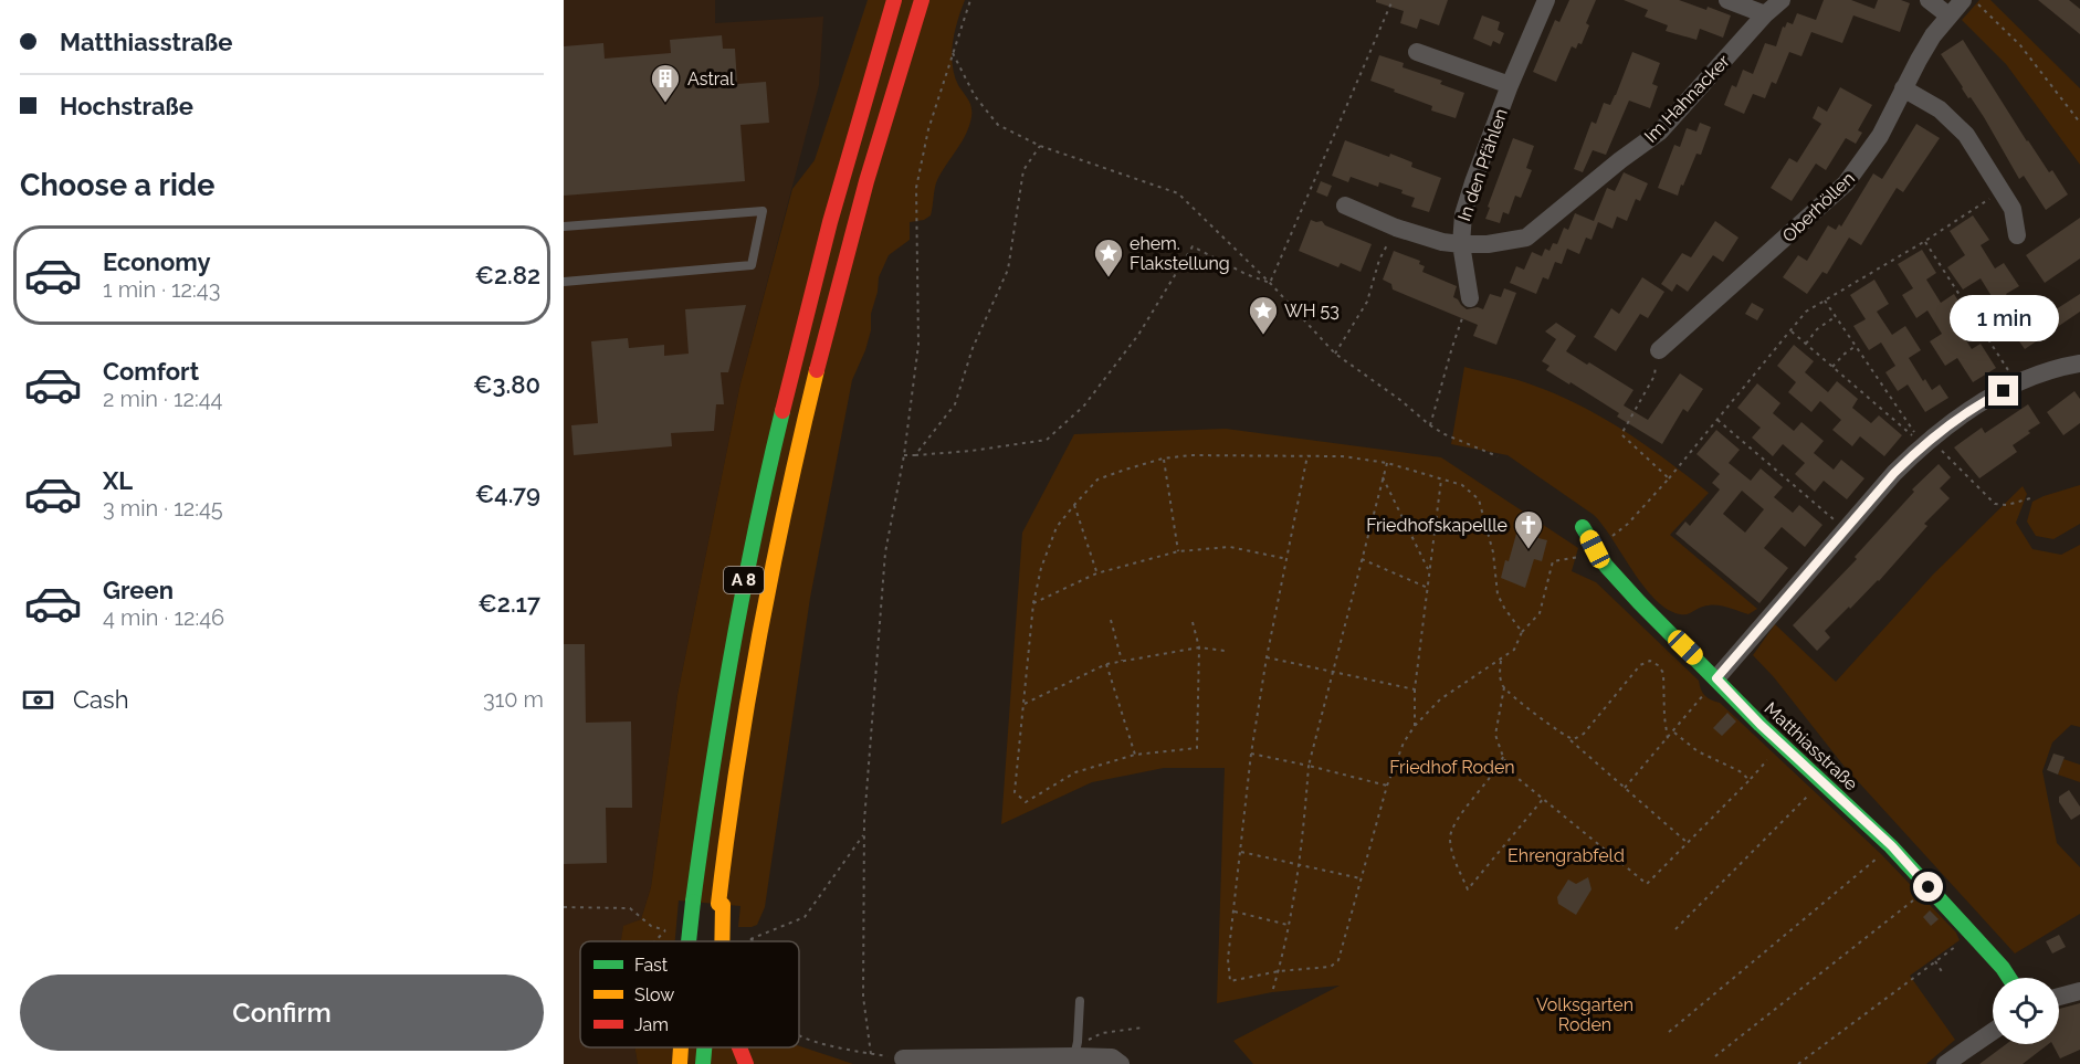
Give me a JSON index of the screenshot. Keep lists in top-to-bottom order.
{
  "streets": {
    "main road": ["A 8", "Matthiasstraße"],
    "street": ["Im Hahnacker", "In den Pfählen", "Oberhöllen"]
  },
  "crossings": [
    ["Im Hahnacker", "In den Pfählen"]
  ],
  "parks": ["Friedhof Roden", "Ehrengrabfeld", "Volksgarten Roden"],
  "places": {
    "building": ["Astral"],
    "place": ["ehem. Flakstellung", "WH 53"],
    "church": ["Friedhofskapellle"]
  },
  "legend": ["Fast", "Slow", "Jam"],
  "page": {
    "banner": ["Matthiasstraße", "Hochstraße"],
    "heading": "Choose a ride",
    "list": [
      {
        "name": "Economy",
        "note": "1 min · 12:43",
        "value": "€2.82"
      },
      {
        "name": "Comfort",
        "note": "2 min · 12:44",
        "value": "€3.80"
      },
      {
        "name": "XL",
        "note": "3 min · 12:45",
        "value": "€4.79"
      },
      {
        "name": "Green",
        "note": "4 min · 12:46",
        "value": "€2.17"
      }
    ],
    "bubble": "1 min",
    "pay": ["Cash", "310 m"],
    "buttons": "Confirm"
  }
}
